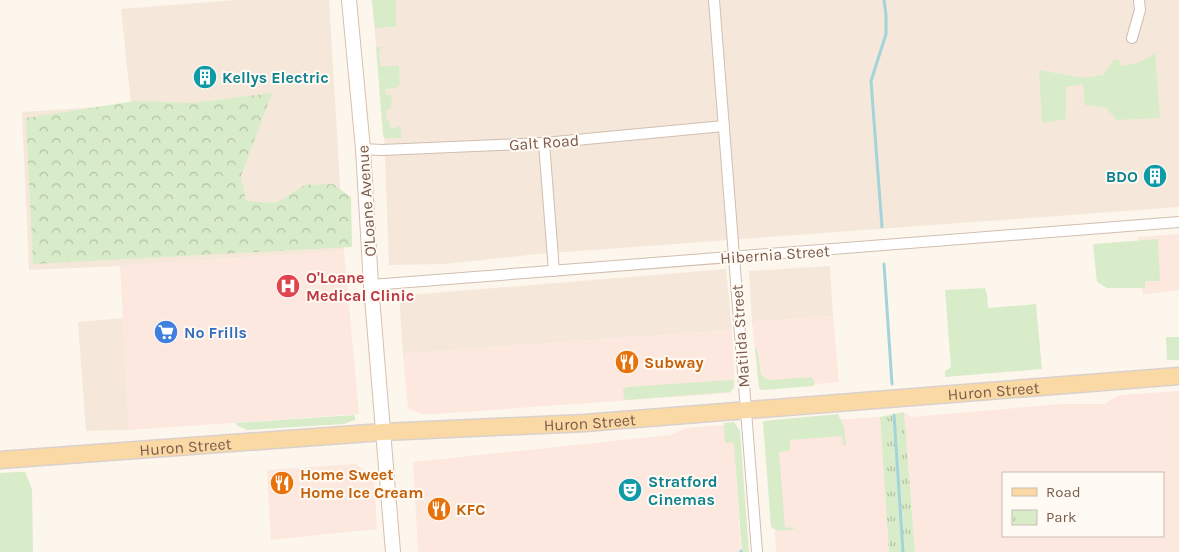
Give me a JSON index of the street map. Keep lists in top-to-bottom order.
{
  "streets": {
    "main road": ["O'Loane Avenue", "Huron Street"],
    "street": ["Galt Road", "Hibernia Street", "Matilda Street"]
  },
  "crossings": [
    ["Galt Road", "O'Loane Avenue"],
    ["Galt Road", "Matilda Street"],
    ["O'Loane Avenue", "Hibernia Street"],
    ["O'Loane Avenue", "Huron Street"],
    ["Hibernia Street", "Matilda Street"],
    ["Matilda Street", "Huron Street"]
  ],
  "places": {
    "building": ["Kellys Electric", "BDO"],
    "hospital": ["O'Loane Medical Clinic"],
    "supermarket": ["No Frills"],
    "restaurant": ["Subway", "Home Sweet Home Ice Cream", "KFC"],
    "theatre": ["Stratford Cinemas"]
  },
  "legend": ["Road", "Park"]
}
